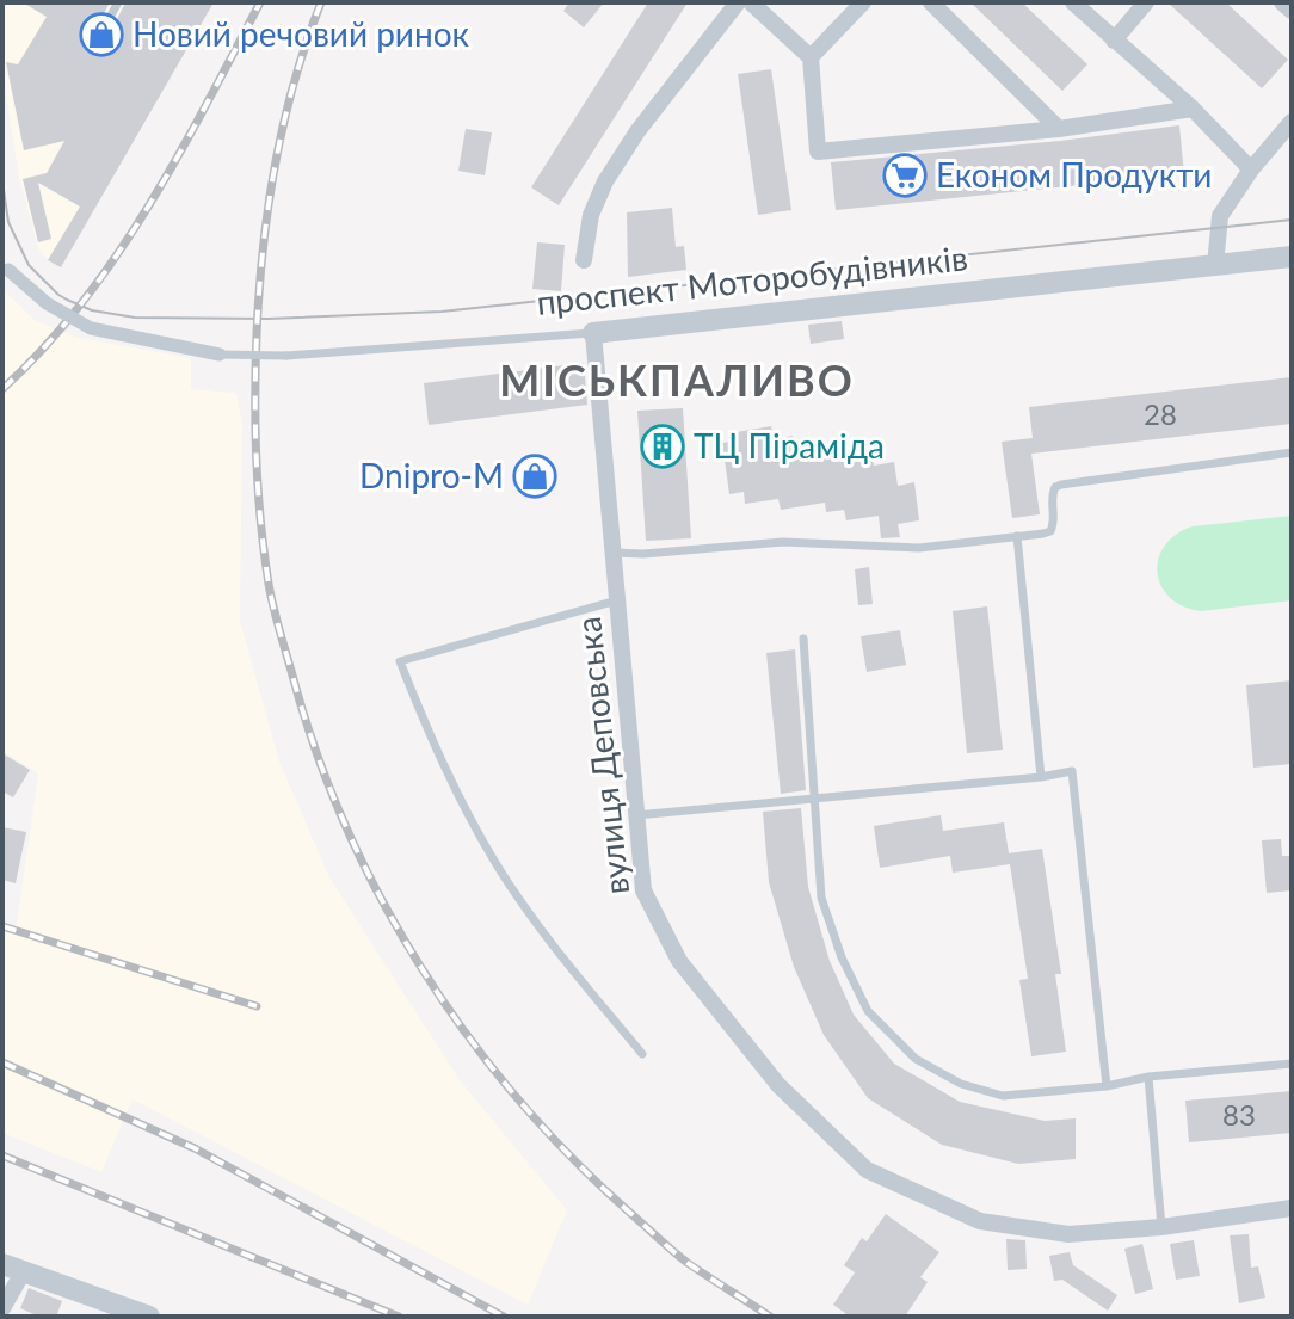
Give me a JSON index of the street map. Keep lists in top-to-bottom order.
{
  "streets": {
    "street": ["проспект Моторобудівників", "вулиця Деповська"]
  },
  "crossings": [
    ["проспект Моторобудівників", "вулиця Деповська"]
  ],
  "districts": ["МІСЬКПАЛИВО"],
  "places": {
    "shop": ["Новий речовий ринок", "Dnipro-M"],
    "supermarket": ["Економ Продукти"],
    "building": ["ТЦ Піраміда"]
  },
  "house_numbers": ["28", "83"]
}
